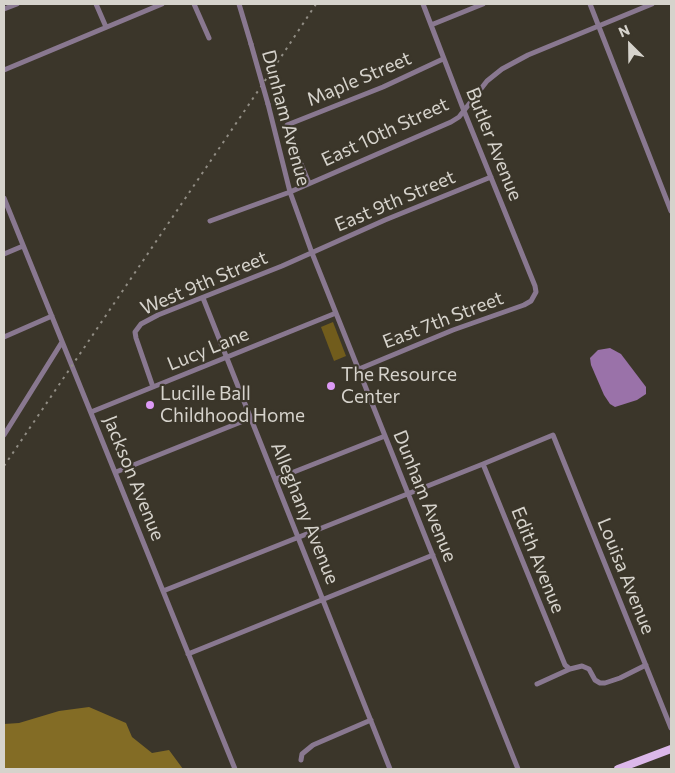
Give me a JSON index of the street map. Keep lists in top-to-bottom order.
{
  "streets": {
    "street": [
      "Maple Street",
      "Dunham Avenue",
      "East 10th Street",
      "Butler Avenue",
      "East 9th Street",
      "West 9th Street",
      "East 7th Street",
      "Lucy Lane",
      "Jackson Avenue",
      "Alleghany Avenue",
      "Edith Avenue",
      "Louisa Avenue"
    ]
  },
  "crossings": [
    ["Maple Street", "East 10th Street"],
    ["Maple Street", "Butler Avenue"],
    ["Dunham Avenue", "East 10th Street"],
    ["Dunham Avenue", "East 9th Street"],
    ["Dunham Avenue", "West 9th Street"],
    ["Dunham Avenue", "East 7th Street"],
    ["Dunham Avenue", "Lucy Lane"],
    ["East 10th Street", "Butler Avenue"],
    ["Butler Avenue", "East 9th Street"],
    ["Butler Avenue", "East 7th Street"],
    ["East 9th Street", "West 9th Street"],
    ["West 9th Street", "Lucy Lane"],
    ["West 9th Street", "Alleghany Avenue"],
    ["Lucy Lane", "Jackson Avenue"],
    ["Lucy Lane", "Alleghany Avenue"],
    ["Edith Avenue", "Louisa Avenue"]
  ],
  "places": ["The Resource Center", "Lucille Ball Childhood Home"],
  "north": "top left"
}
